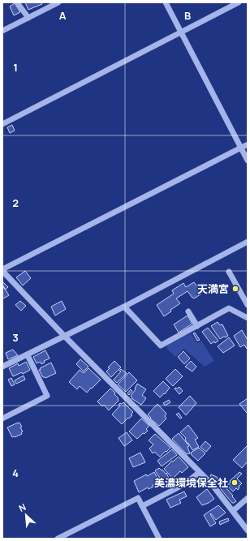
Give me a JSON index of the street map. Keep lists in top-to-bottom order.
{
  "places": ["天満宮", "美濃環境保全社"],
  "north": "top left",
  "grid": {
    "columns": ["A", "B"],
    "rows": [
      "1",
      "2",
      "3",
      "4"
    ]
  }
}
